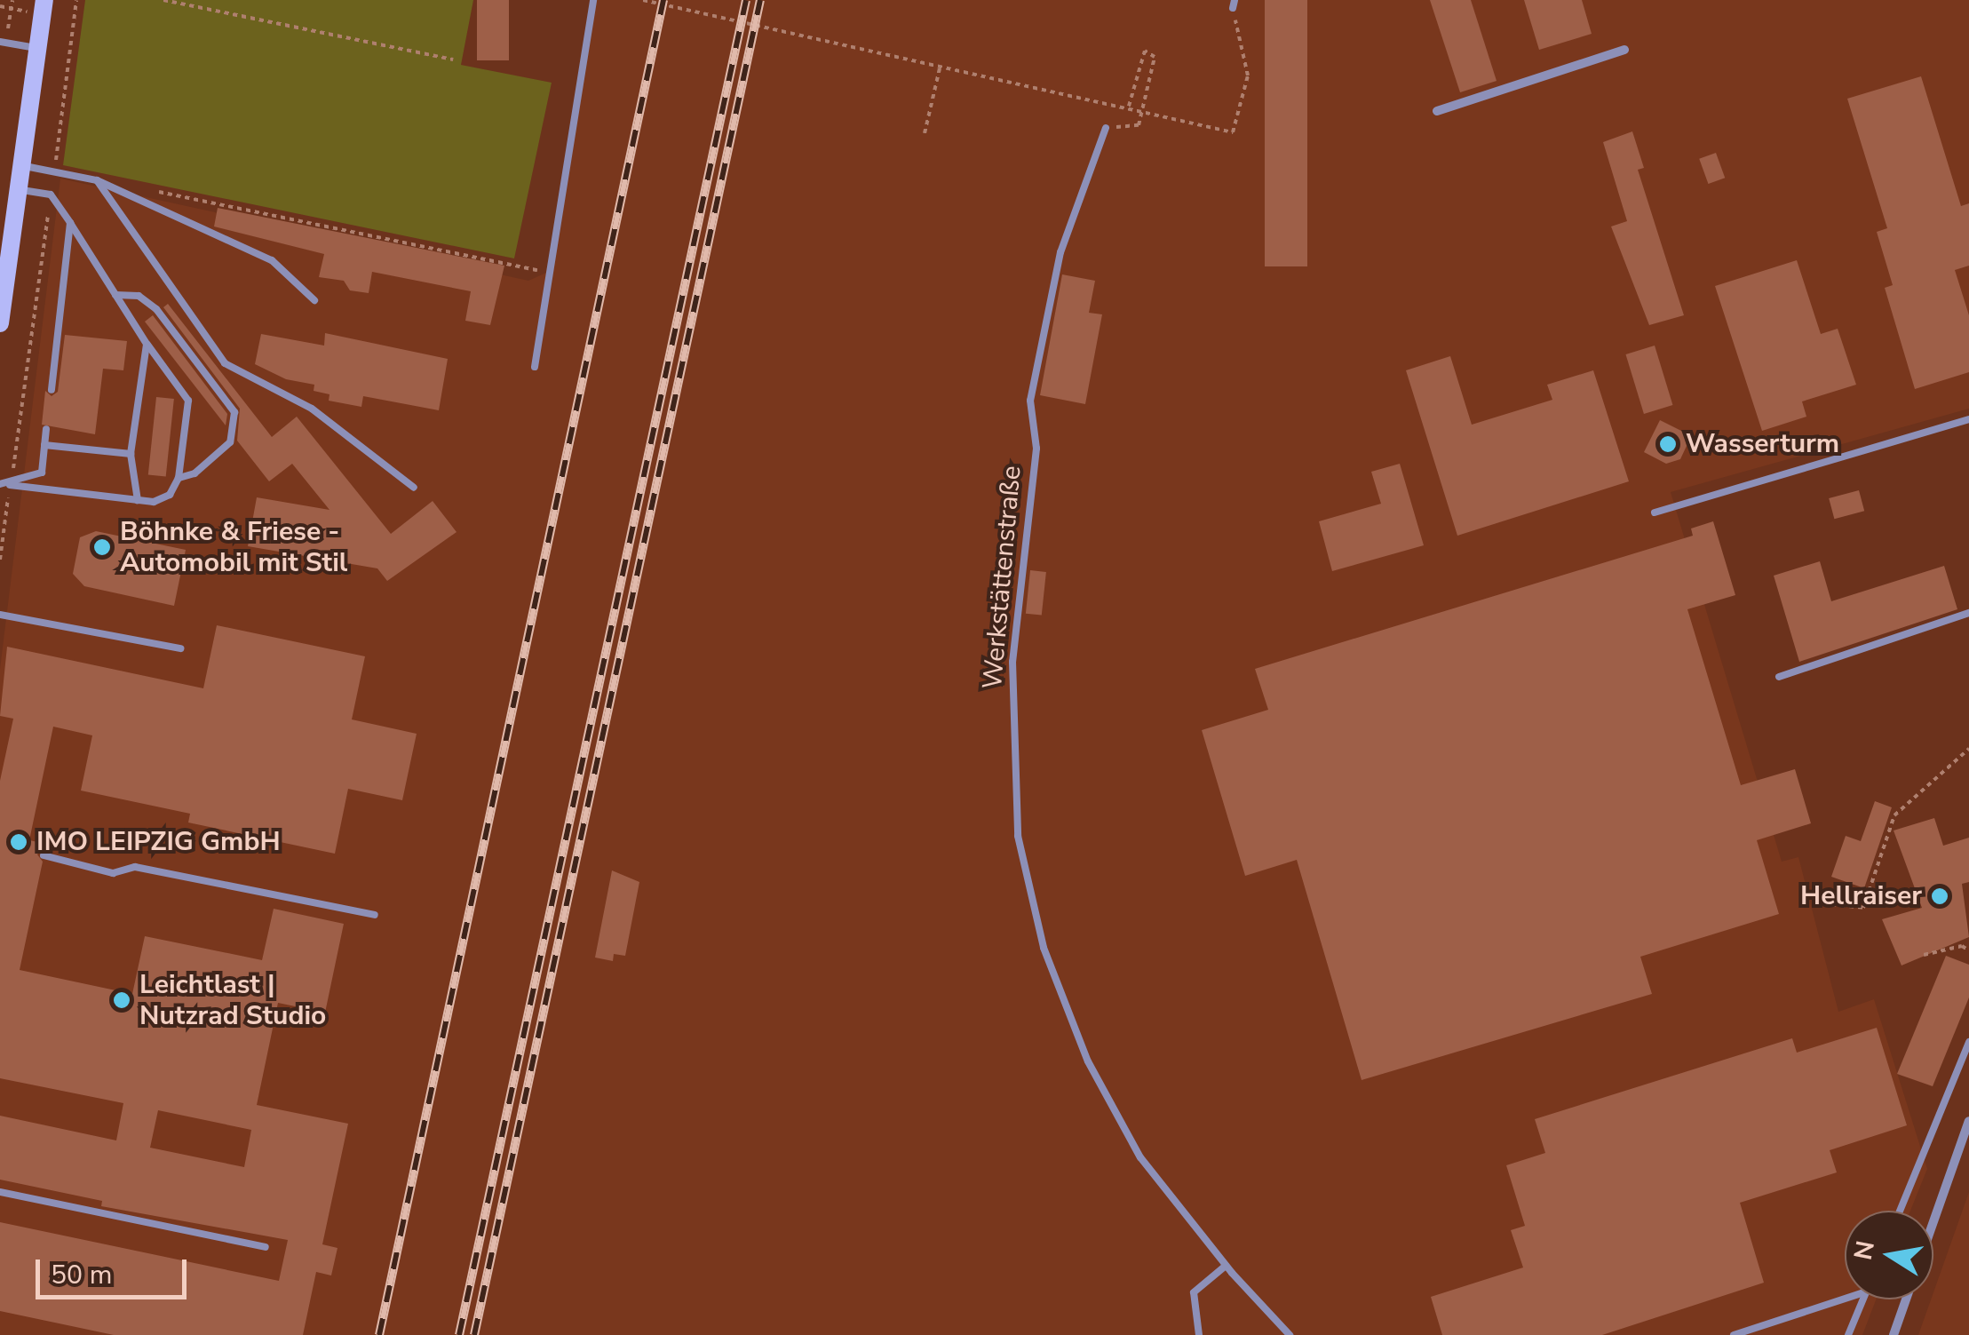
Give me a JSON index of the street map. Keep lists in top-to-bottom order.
{
  "streets": {
    "lane": ["Werkstättenstraße"]
  },
  "places": [
    "Wasserturm",
    "Böhnke & Friese - Automobil mit Stil",
    "IMO LEIPZIG GmbH",
    "Hellraiser",
    "Leichtlast | Nutzrad Studio"
  ],
  "scale_bar": "50 m",
  "north": "left"
}
